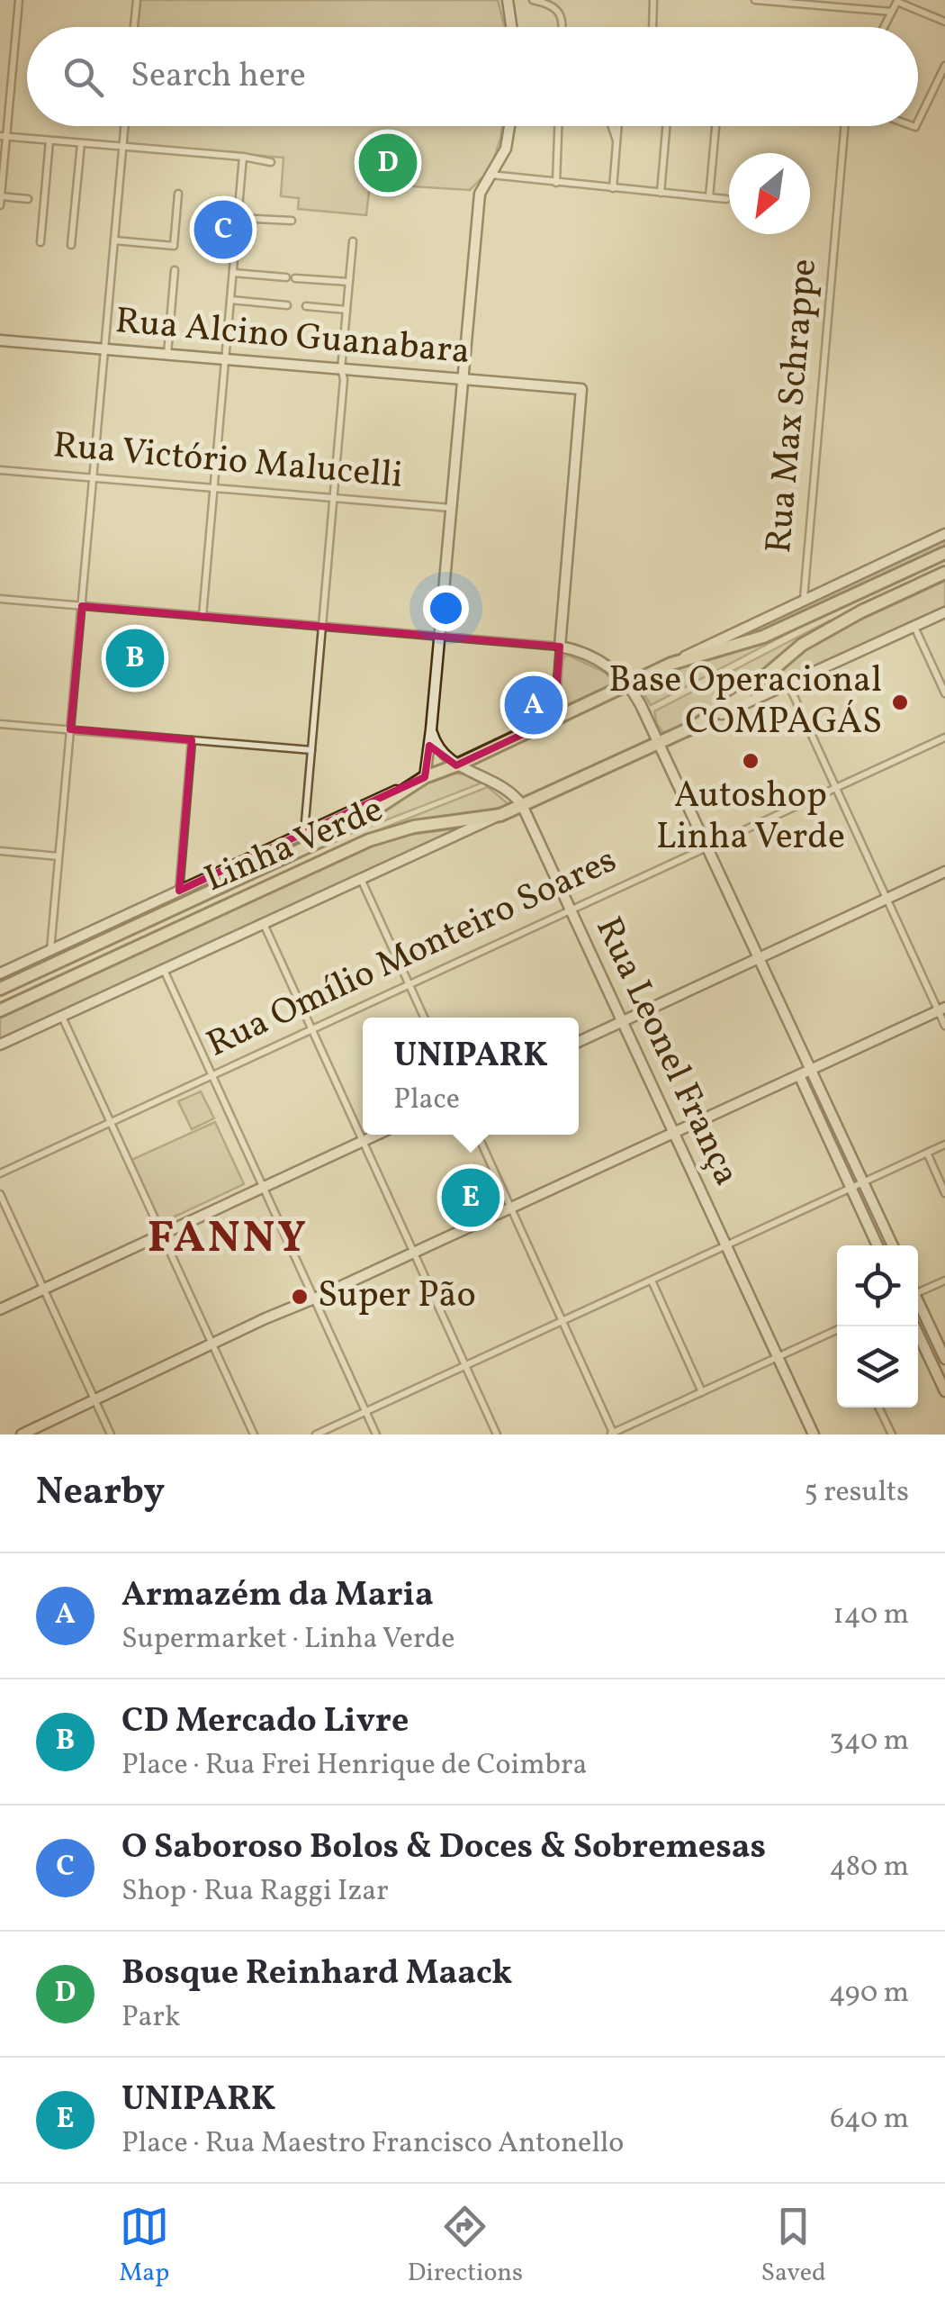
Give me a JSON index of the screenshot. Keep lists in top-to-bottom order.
{
  "streets": {
    "highway": ["Linha Verde"],
    "main road": ["Rua Alcino Guanabara", "Rua Leonel França"],
    "street": ["Rua Max Schrappe", "Rua Victório Malucelli", "Rua Omílio Monteiro Soares"]
  },
  "crossings": [
    ["Linha Verde", "Rua Leonel França"],
    ["Rua Omílio Monteiro Soares", "Rua Leonel França"]
  ],
  "districts": ["FANNY"],
  "places": ["Base Operacional COMPAGÁS", "Autoshop Linha Verde", "Super Pão"],
  "north": "bottom left",
  "page": {
    "search": "Search here",
    "pins": [
      "D",
      "C",
      "B",
      "A",
      "E"
    ],
    "popup": ["UNIPARK", "Place"],
    "heading": ["Nearby", "5 results"],
    "list": [
      {
        "mark": "A",
        "name": "Armazém da Maria",
        "note": "Supermarket · Linha Verde",
        "value": "140 m"
      },
      {
        "mark": "B",
        "name": "CD Mercado Livre",
        "note": "Place · Rua Frei Henrique de Coimbra",
        "value": "340 m"
      },
      {
        "mark": "C",
        "name": "O Saboroso Bolos & Doces & Sobremesas",
        "note": "Shop · Rua Raggi Izar",
        "value": "480 m"
      },
      {
        "mark": "D",
        "name": "Bosque Reinhard Maack",
        "note": "Park",
        "value": "490 m"
      },
      {
        "mark": "E",
        "name": "UNIPARK",
        "note": "Place · Rua Maestro Francisco Antonello",
        "value": "640 m"
      }
    ],
    "nav": ["Map", "Directions", "Saved"]
  }
}
